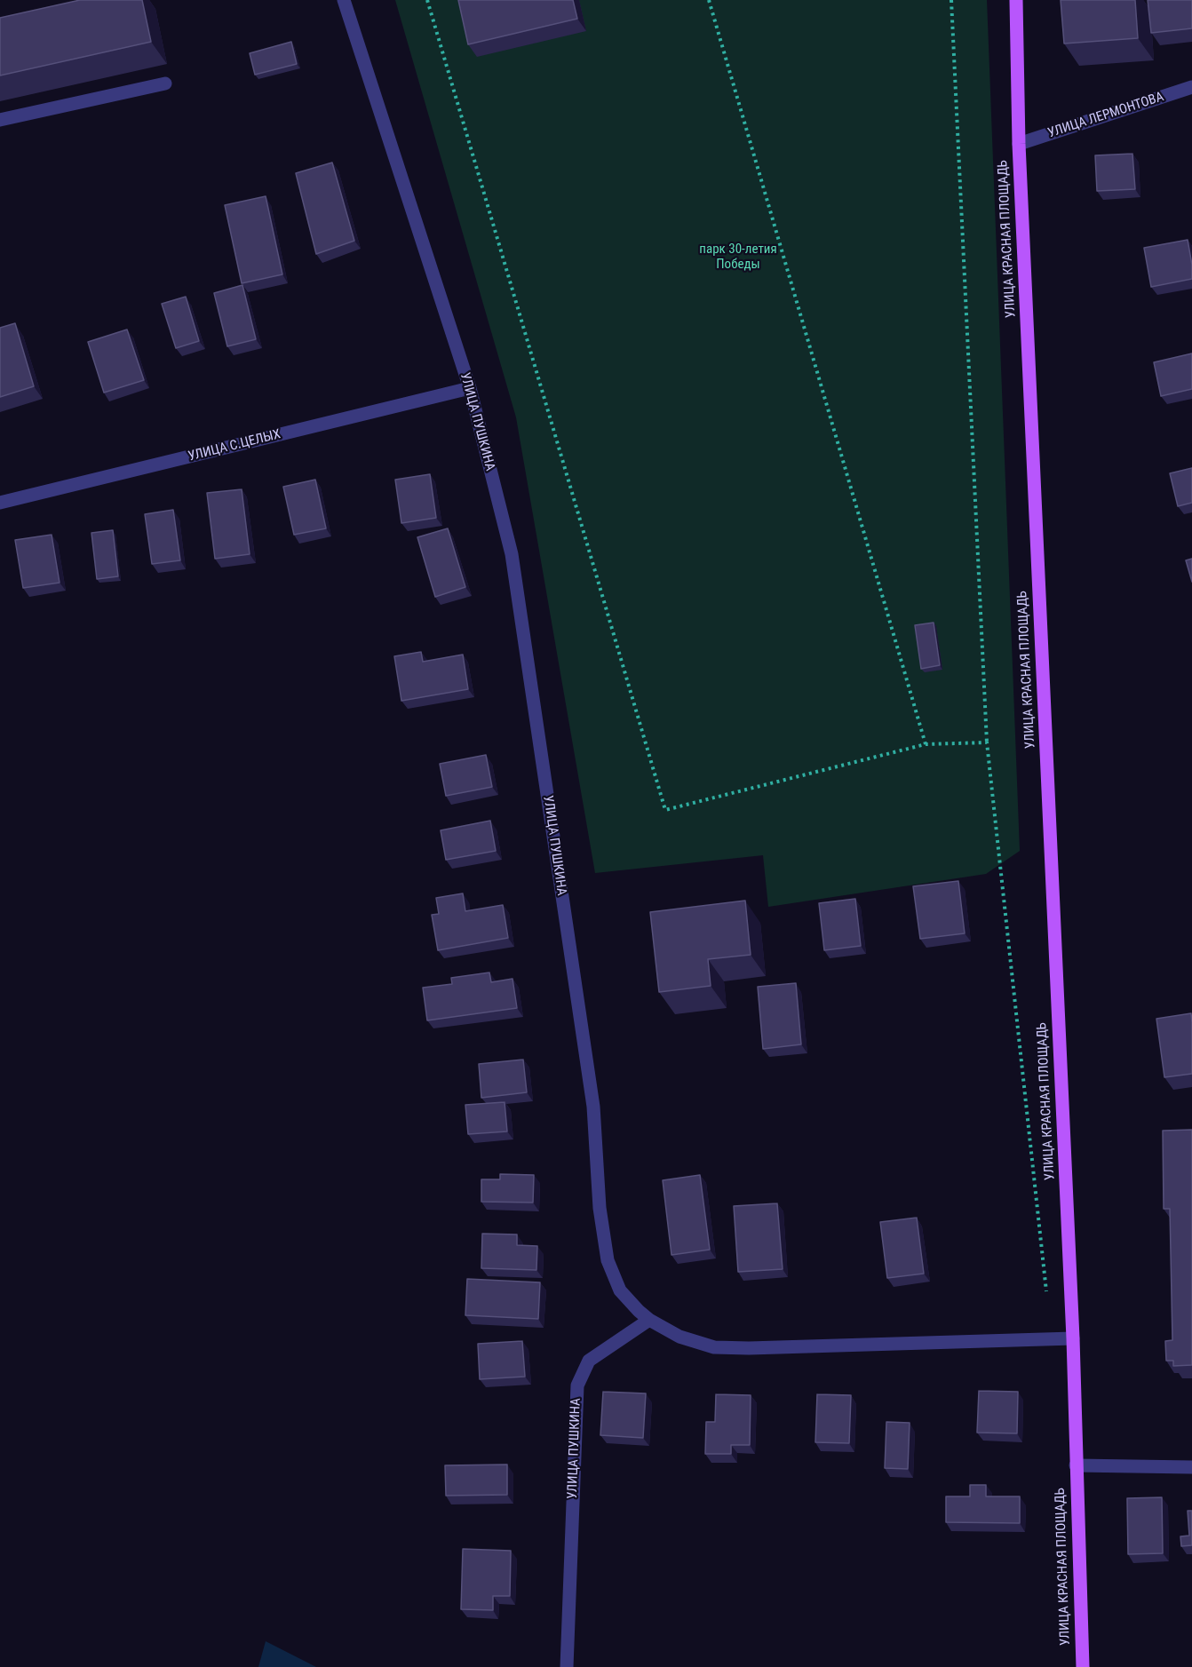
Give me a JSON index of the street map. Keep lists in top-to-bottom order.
{
  "streets": {
    "main road": ["УЛИЦА КРАСНАЯ ПЛОЩАДЬ"],
    "street": ["УЛИЦА ЛЕРМОНТОВА", "УЛИЦА ПУШКИНА", "УЛИЦА С.ЦЕЛЫХ"]
  },
  "crossings": [
    ["УЛИЦА ЛЕРМОНТОВА", "УЛИЦА КРАСНАЯ ПЛОЩАДЬ"],
    ["УЛИЦА ПУШКИНА", "УЛИЦА С.ЦЕЛЫХ"]
  ],
  "parks": ["парк 30-летия Победы"]
}
